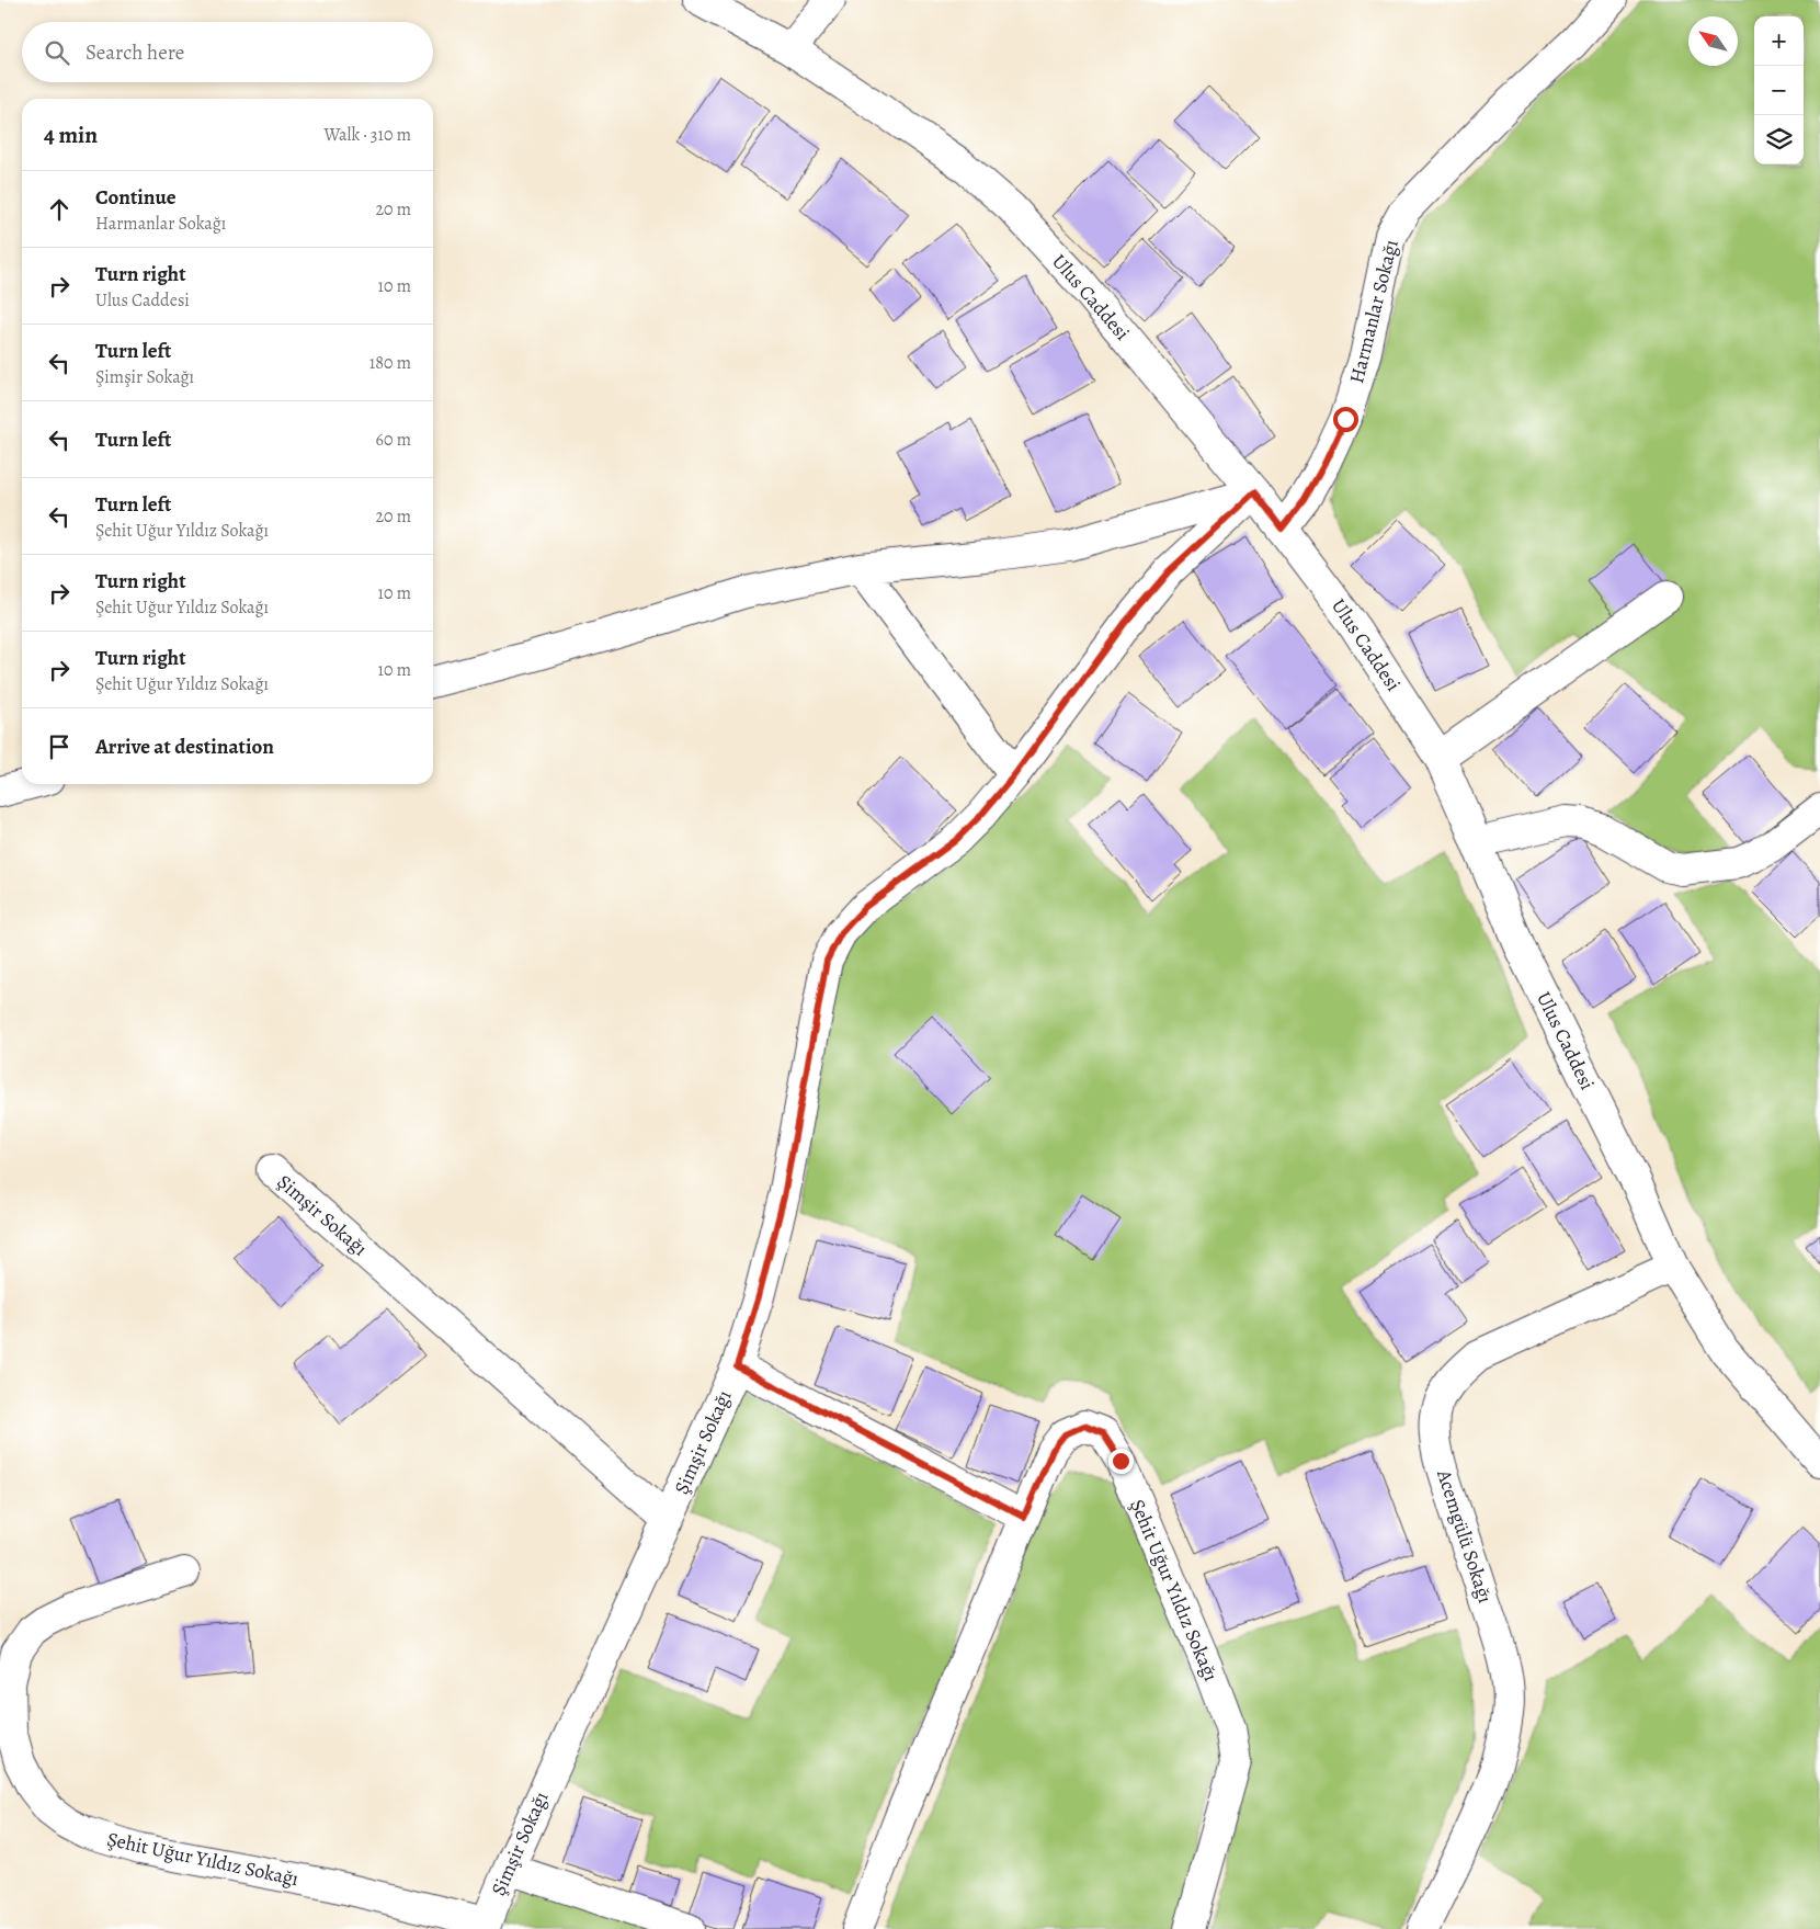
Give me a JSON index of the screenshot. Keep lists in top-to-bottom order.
{
  "streets": {
    "street": [
      "Ulus Caddesi",
      "Harmanlar Sokağı",
      "Şimşir Sokağı",
      "Acemgülü Sokağı",
      "Şehit Uğur Yıldız Sokağı"
    ]
  },
  "crossings": [
    ["Ulus Caddesi", "Harmanlar Sokağı"],
    ["Ulus Caddesi", "Şimşir Sokağı"],
    ["Ulus Caddesi", "Acemgülü Sokağı"],
    ["Şimşir Sokağı", "Şehit Uğur Yıldız Sokağı"]
  ],
  "north": "top left",
  "page": {
    "map_buttons": ["+", "−"],
    "search": "Search here",
    "heading": ["4 min", "Walk · 310 m"],
    "list": [
      ["Continue", "Harmanlar Sokağı", "20 m"],
      ["Turn right", "Ulus Caddesi", "10 m"],
      ["Turn left", "Şimşir Sokağı", "180 m"],
      ["Turn left", "60 m"],
      ["Turn left", "Şehit Uğur Yıldız Sokağı", "20 m"],
      ["Turn right", "Şehit Uğur Yıldız Sokağı", "10 m"],
      ["Turn right", "Şehit Uğur Yıldız Sokağı", "10 m"],
      "Arrive at destination"
    ]
  }
}
